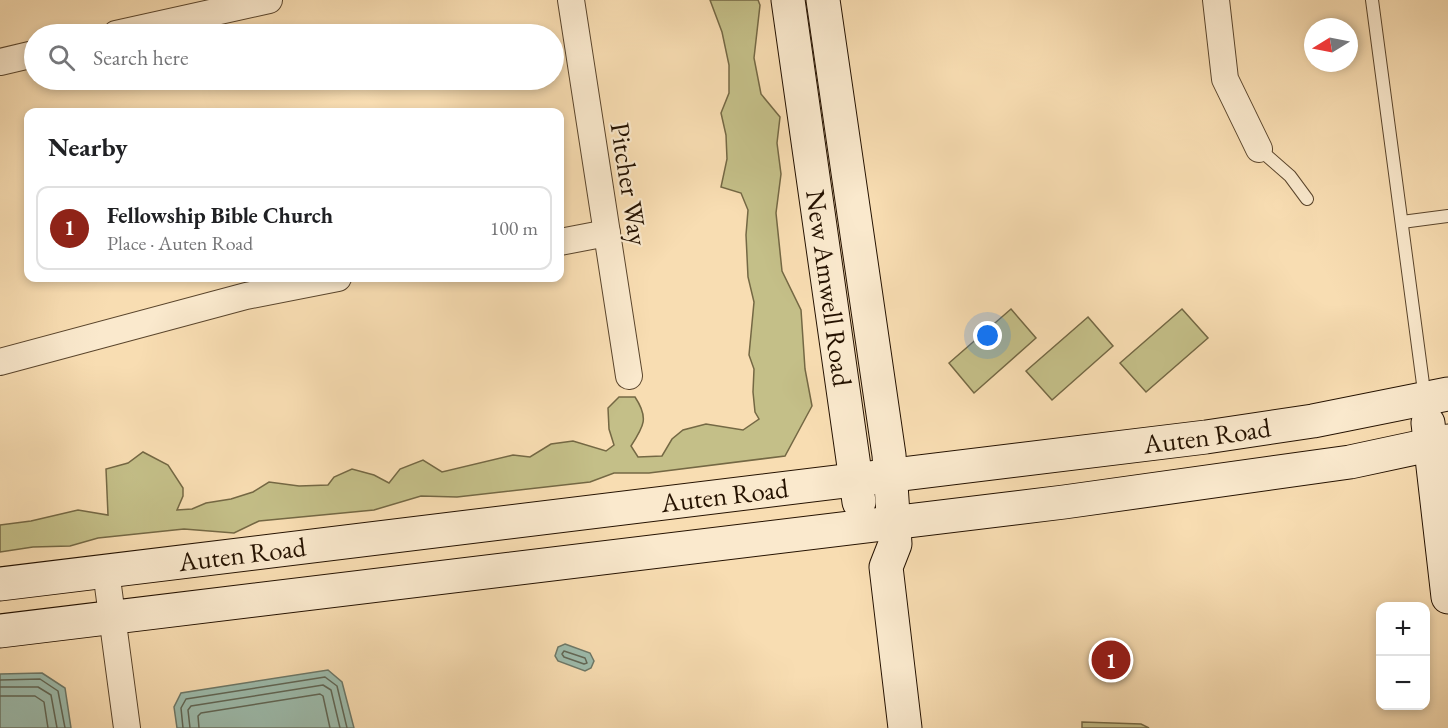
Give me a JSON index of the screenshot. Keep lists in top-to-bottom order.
{
  "streets": {
    "street": ["Pitcher Way", "New Amwell Road", "Auten Road"]
  },
  "crossings": [
    ["New Amwell Road", "Auten Road"]
  ],
  "north": "left",
  "page": {
    "search": "Search here",
    "heading": "Nearby",
    "list": [
      {
        "mark": "1",
        "name": "Fellowship Bible Church",
        "note": "Place · Auten Road",
        "value": "100 m"
      }
    ],
    "map_buttons": ["+", "−"],
    "pins": "1"
  }
}
